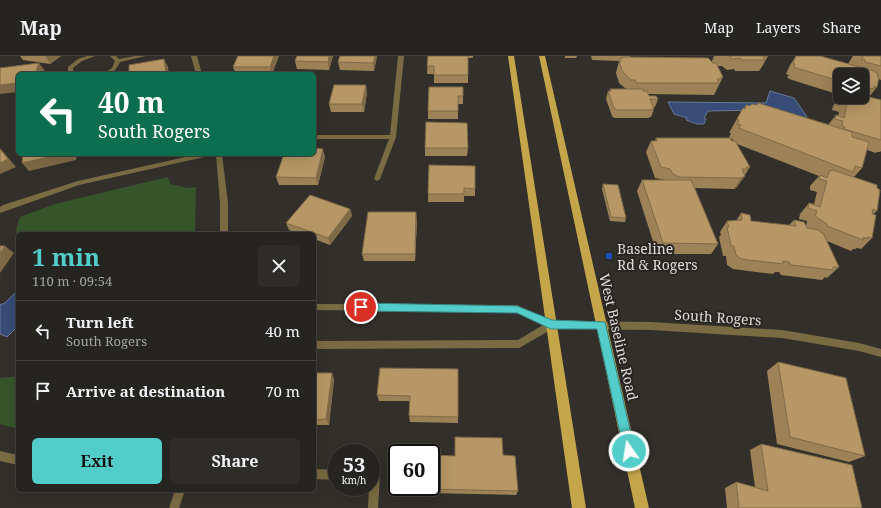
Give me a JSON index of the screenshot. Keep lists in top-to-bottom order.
{
  "streets": {
    "main road": ["West Baseline Road"],
    "street": ["South Rogers"]
  },
  "crossings": [
    ["South Rogers", "West Baseline Road"]
  ],
  "places": {
    "transit": ["Baseline Rd & Rogers"]
  },
  "page": {
    "header": "Map",
    "nav": ["Map", "Layers", "Share"],
    "turn": ["40 m", "South Rogers"],
    "heading": ["1 min", "110 m · 09:54"],
    "list": [
      {
        "name": "Turn left",
        "note": "South Rogers",
        "value": "40 m"
      },
      {
        "name": "Arrive at destination",
        "value": "70 m"
      }
    ],
    "buttons": ["Exit", "Share"],
    "speed": "53 km/h",
    "limit": "60"
  }
}
